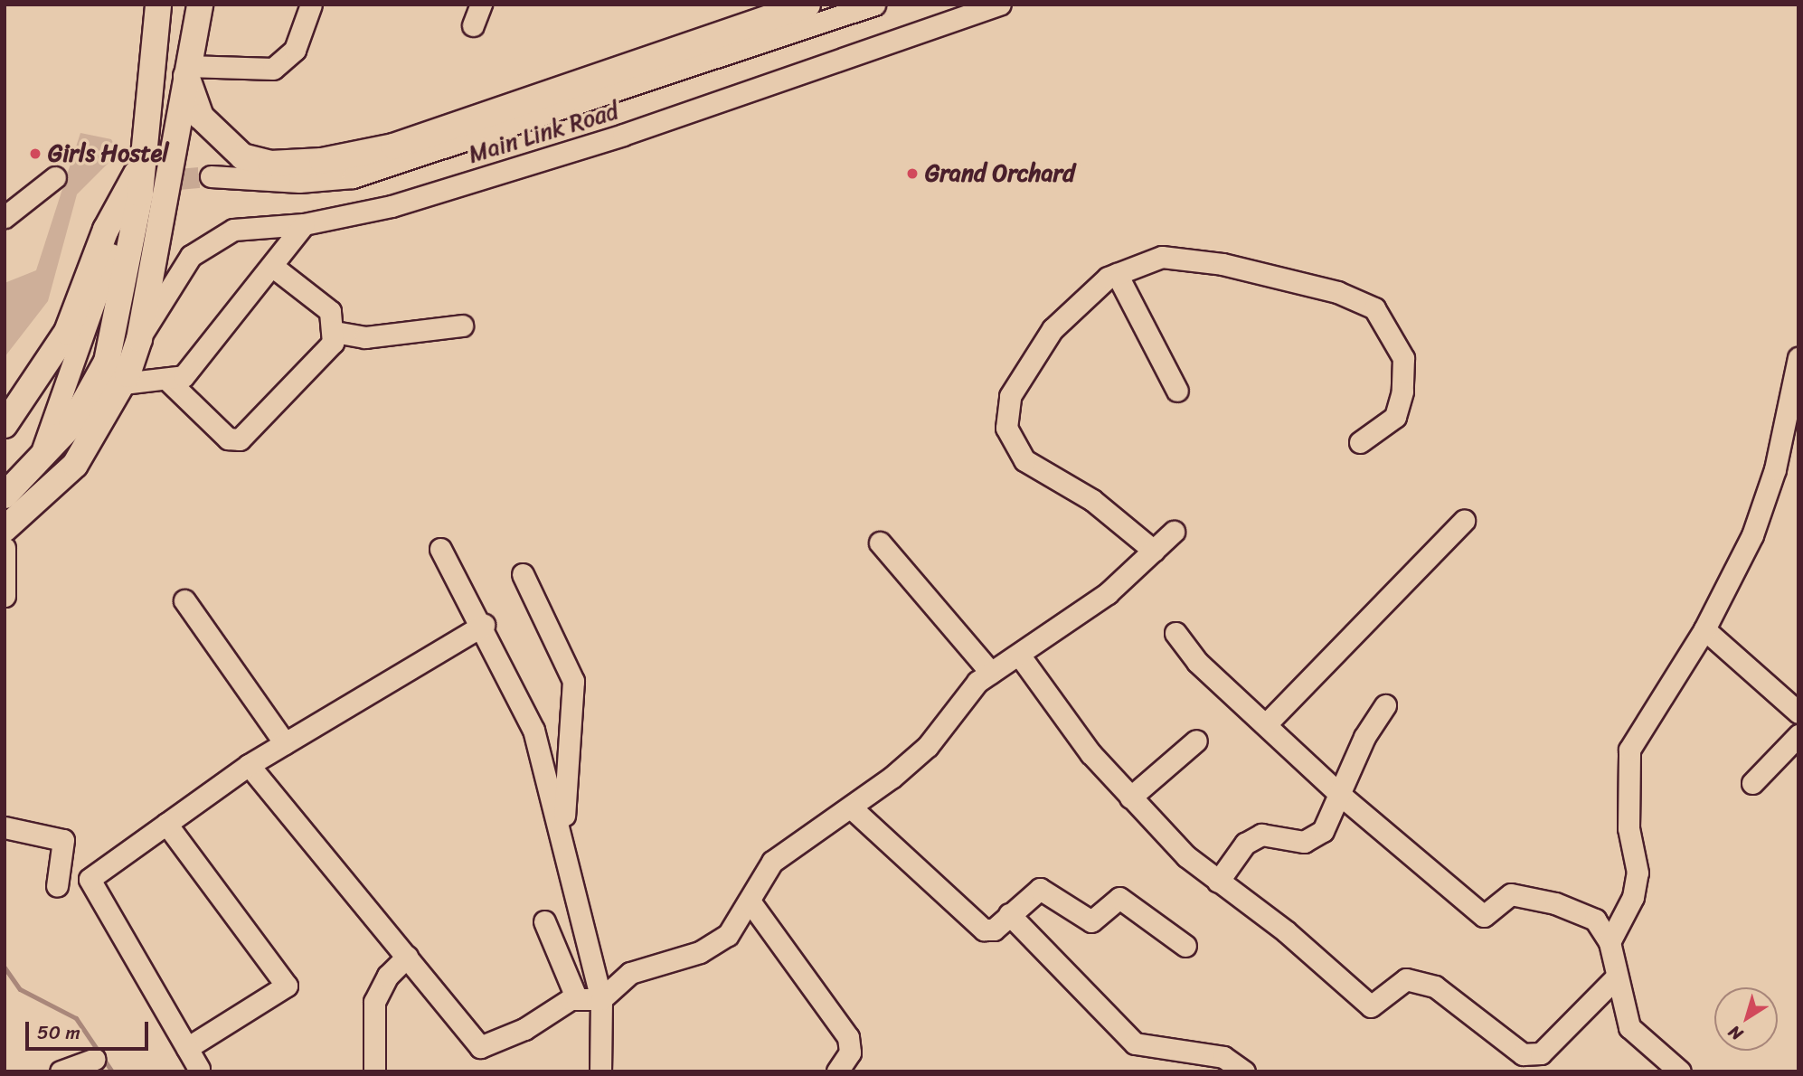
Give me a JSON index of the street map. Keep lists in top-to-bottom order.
{
  "streets": {
    "street": ["Main Link Road"]
  },
  "places": ["Girls Hostel", "Grand Orchard"],
  "scale_bar": "50 m",
  "north": "bottom left"
}
